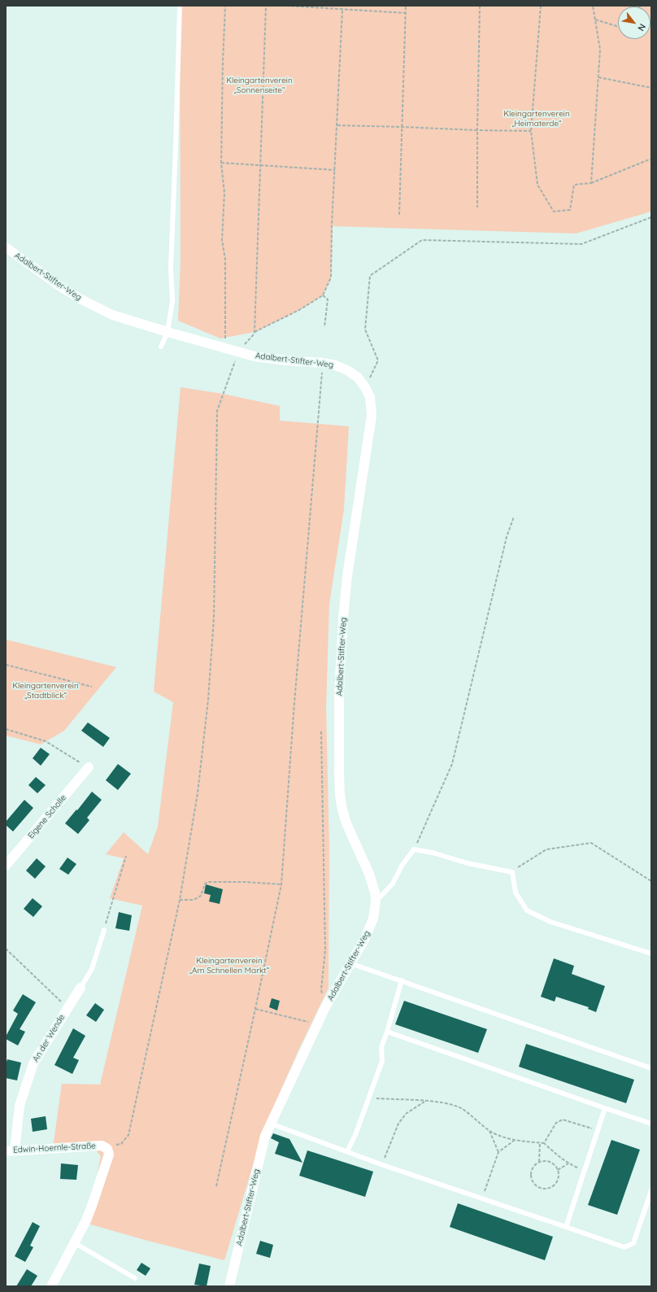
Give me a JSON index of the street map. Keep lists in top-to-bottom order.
{
  "streets": {
    "street": [
      "Adalbert-Stifter-Weg",
      "Eigene Scholle",
      "An der Wende",
      "Edwin-Hoernle-Straße"
    ]
  },
  "crossings": [
    ["An der Wende", "Edwin-Hoernle-Straße"]
  ],
  "parks": [
    "Kleingartenverein „Sonnenseite“",
    "Kleingartenverein „Heimaterde“",
    "Kleingartenverein „Stadtblick“",
    "Kleingartenverein „Am Schnellen Markt“"
  ],
  "north": "bottom right"
}
